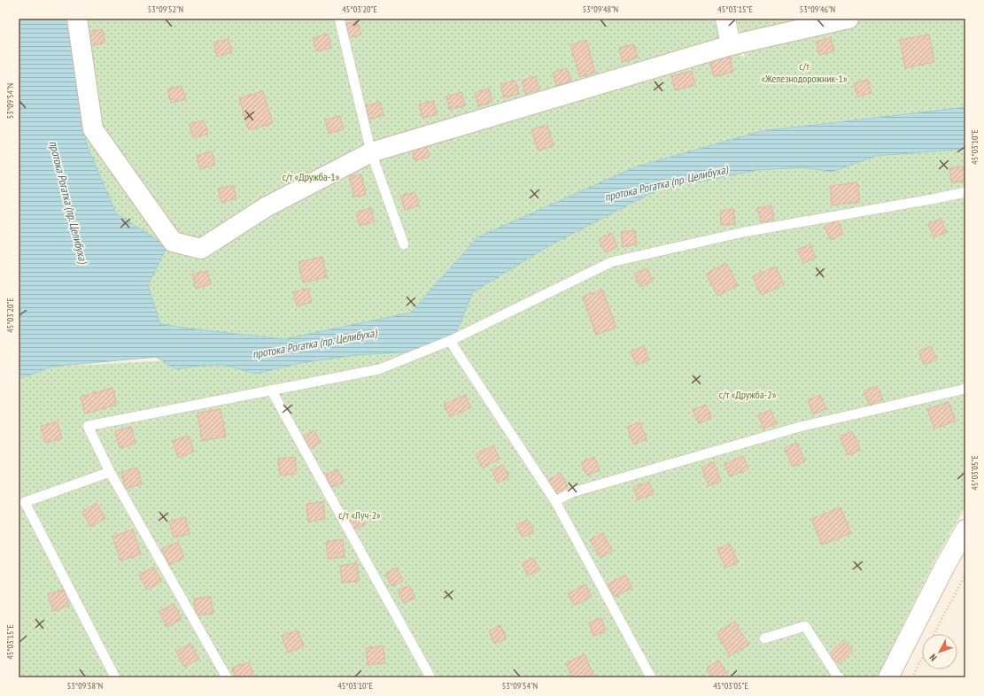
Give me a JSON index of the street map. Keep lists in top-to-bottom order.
{
  "water": ["протока Рогатка (пр. Целибуха)"],
  "parks": [
    "с/т «Железнодорожник-1»",
    "с/т «Дружба-1»",
    "с/т «Дружба-2»",
    "с/т «Луч-2»"
  ],
  "north": "bottom left",
  "coordinates": [
    "53°09'52\"N",
    "45°03'20\"E",
    "53°09'48\"N",
    "45°03'15\"E",
    "53°09'46\"N",
    "53°09'54\"N",
    "45°03'10\"E",
    "45°03'05\"E",
    "53°09'58\"N"
  ]
}
